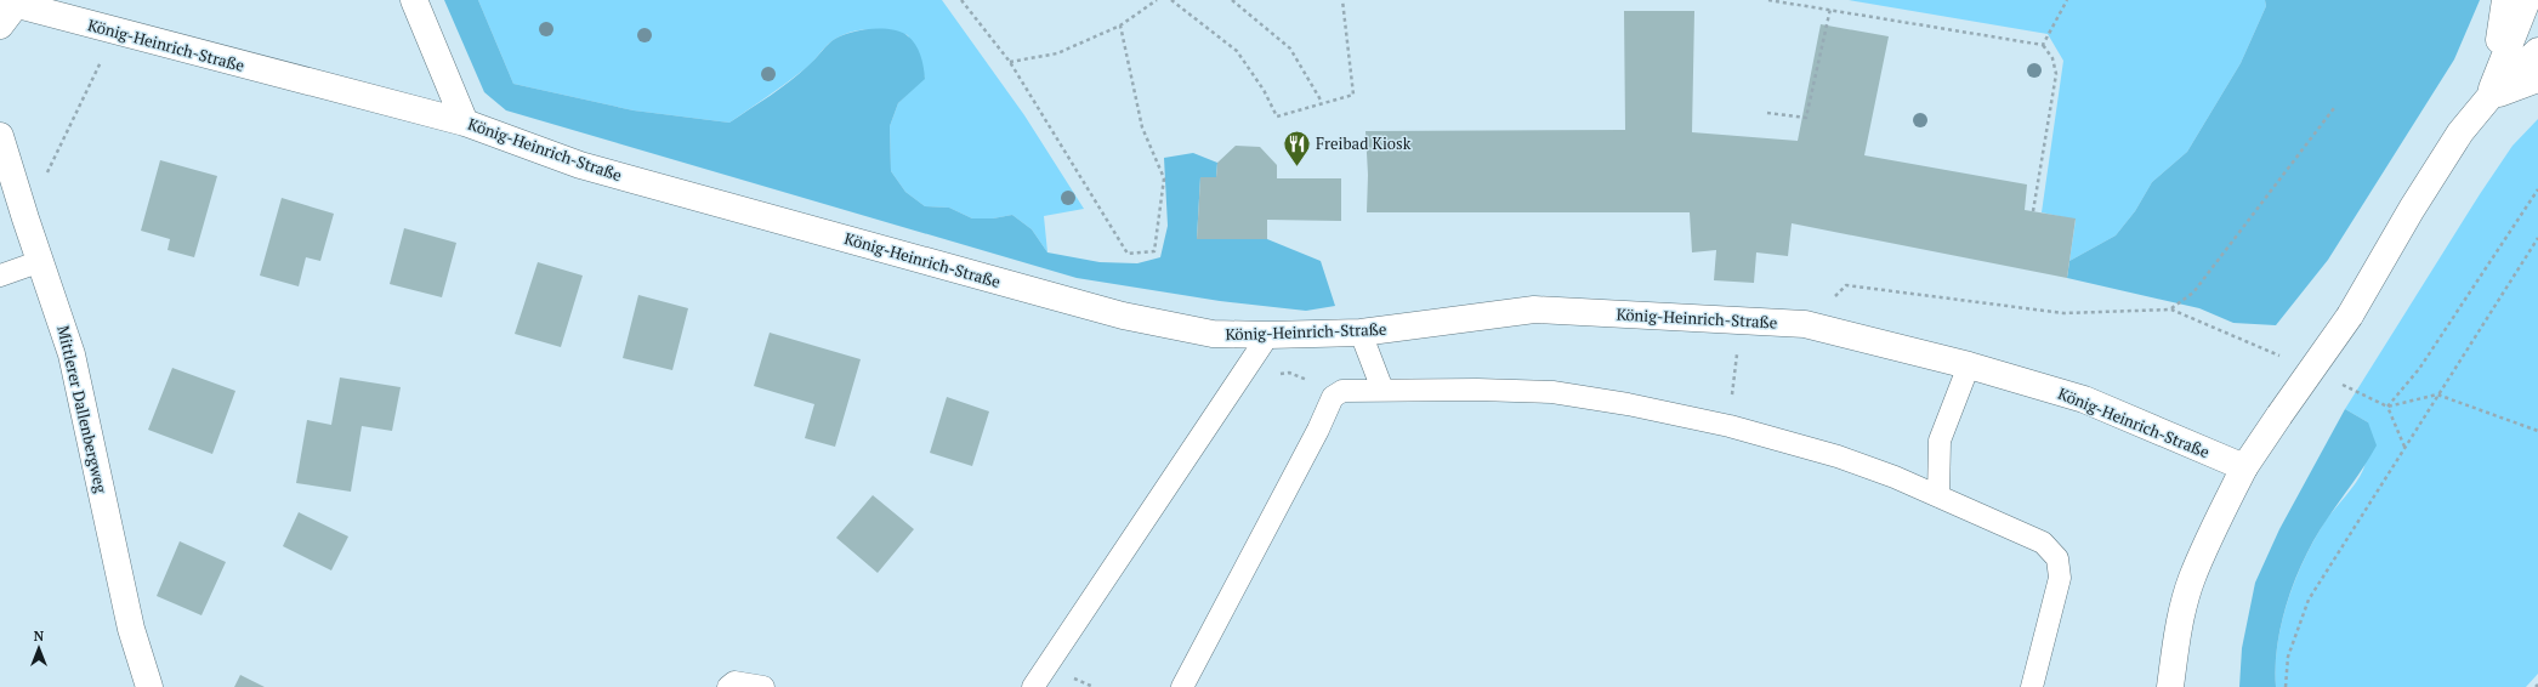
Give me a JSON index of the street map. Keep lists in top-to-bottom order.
{
  "streets": {
    "street": ["König-Heinrich-Straße", "Mittlerer Dallenbergweg"]
  },
  "places": {
    "restaurant": ["Freibad Kiosk"]
  },
  "north": "top"
}
